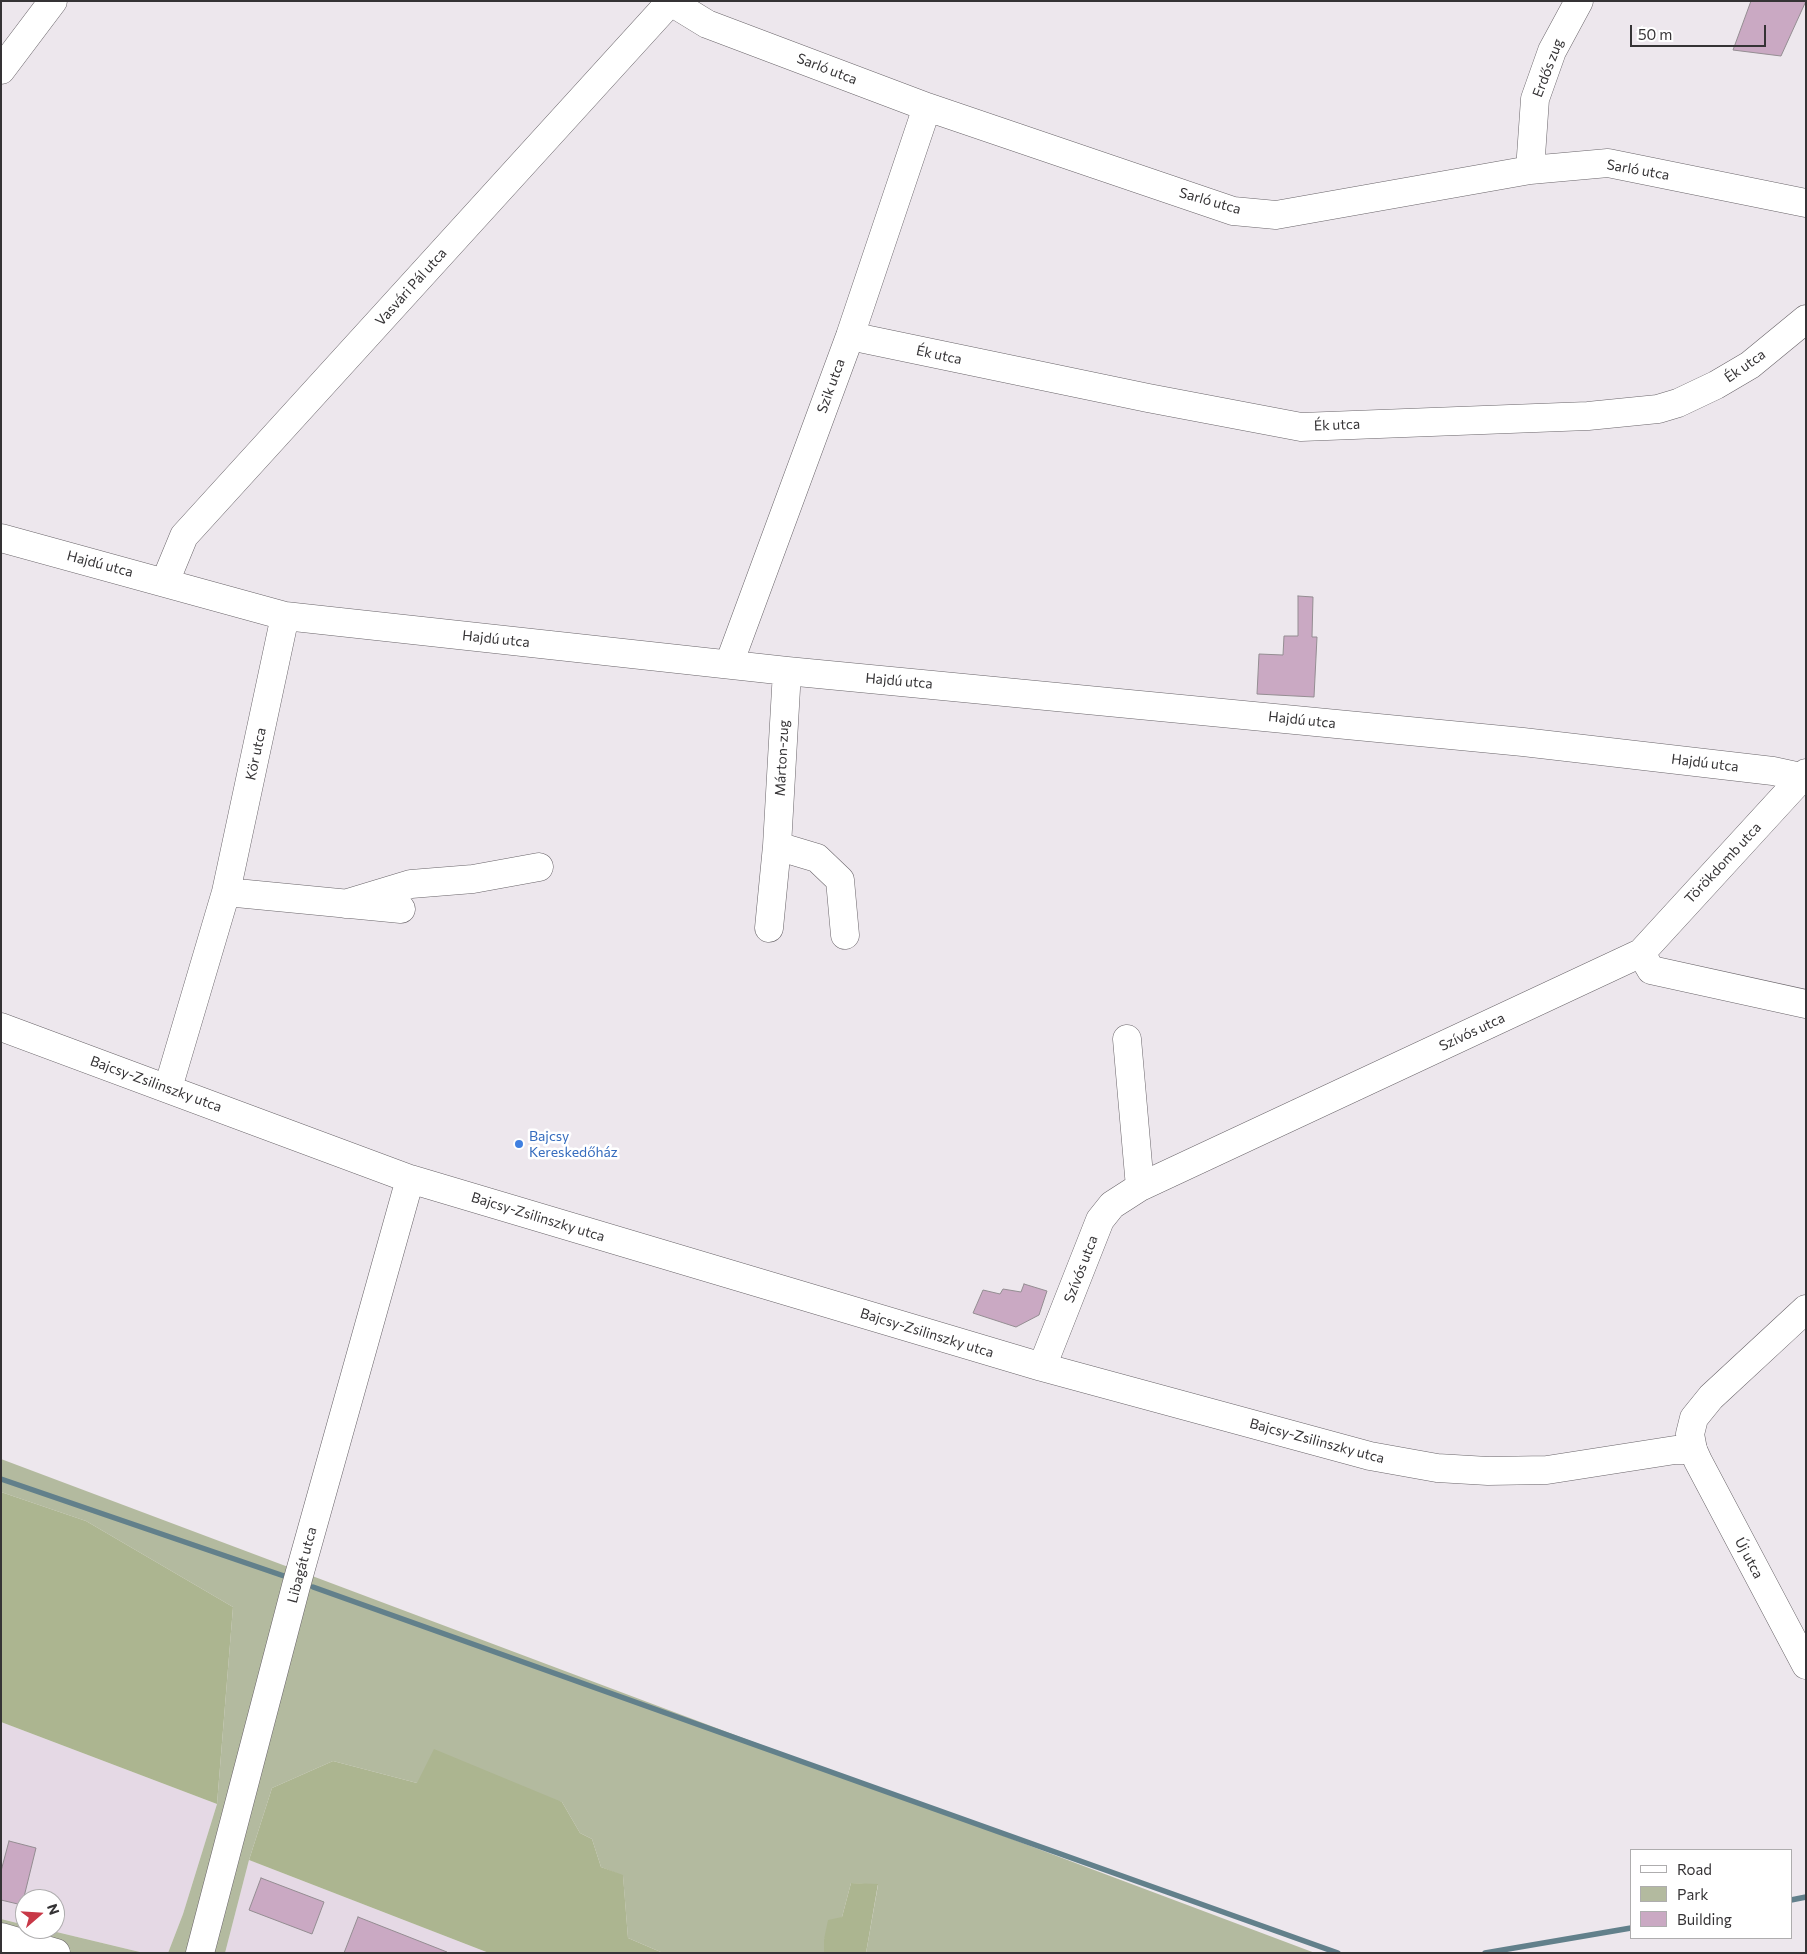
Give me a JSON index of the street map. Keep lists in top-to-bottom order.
{
  "streets": {
    "street": [
      "Erdős zug",
      "Sarló utca",
      "Vasvári Pál utca",
      "Ék utca",
      "Szik utca",
      "Hajdú utca",
      "Kör utca",
      "Márton-zug",
      "Törökdomb utca",
      "Szívós utca",
      "Bajcsy-Zsilinszky utca",
      "Új utca",
      "Libagát utca"
    ]
  },
  "crossings": [
    ["Erdős zug", "Sarló utca"],
    ["Sarló utca", "Vasvári Pál utca"],
    ["Sarló utca", "Szik utca"],
    ["Vasvári Pál utca", "Hajdú utca"],
    ["Ék utca", "Szik utca"],
    ["Szik utca", "Hajdú utca"],
    ["Hajdú utca", "Kör utca"],
    ["Hajdú utca", "Márton-zug"],
    ["Hajdú utca", "Törökdomb utca"],
    ["Kör utca", "Bajcsy-Zsilinszky utca"],
    ["Törökdomb utca", "Szívós utca"],
    ["Szívós utca", "Bajcsy-Zsilinszky utca"],
    ["Bajcsy-Zsilinszky utca", "Új utca"],
    ["Bajcsy-Zsilinszky utca", "Libagát utca"]
  ],
  "places": ["Bajcsy Kereskedőház"],
  "legend": ["Road", "Park", "Building"],
  "scale_bar": "50 m",
  "north": "right"
}
